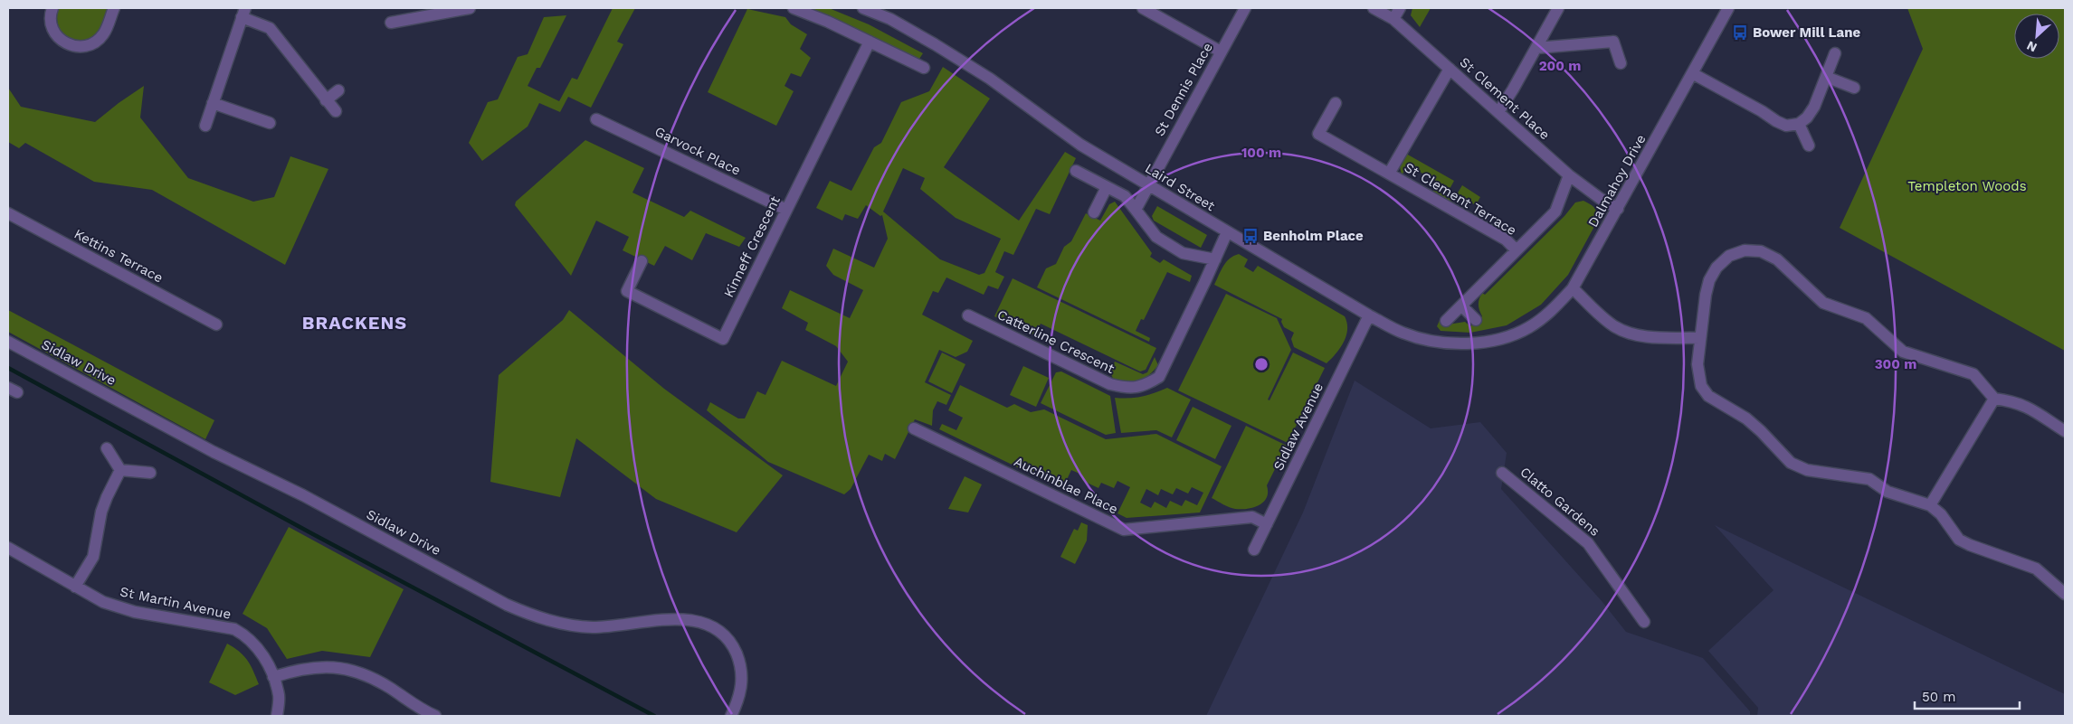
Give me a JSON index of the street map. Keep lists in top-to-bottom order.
{
  "streets": {
    "street": [
      "St Dennis Place",
      "St Clement Place",
      "Garvock Place",
      "Dalmahoy Drive",
      "Laird Street",
      "St Clement Terrace",
      "Kinneff Crescent",
      "Kettins Terrace",
      "Catterline Crescent",
      "Sidlaw Drive",
      "Sidlaw Avenue",
      "Auchinblae Place",
      "Clatto Gardens",
      "St Martin Avenue"
    ]
  },
  "crossings": [
    ["St Dennis Place", "Laird Street"],
    ["St Clement Place", "Dalmahoy Drive"],
    ["St Clement Place", "St Clement Terrace"],
    ["Garvock Place", "Kinneff Crescent"],
    ["Dalmahoy Drive", "Laird Street"],
    ["Laird Street", "Catterline Crescent"],
    ["Laird Street", "Sidlaw Avenue"],
    ["Sidlaw Avenue", "Auchinblae Place"]
  ],
  "districts": ["BRACKENS"],
  "parks": ["Templeton Woods"],
  "places": {
    "bus stop": ["Bower Mill Lane", "Benholm Place"]
  },
  "scale_bar": "50 m",
  "north": "bottom left",
  "rings": ["200 m", "100 m", "300 m"]
}
